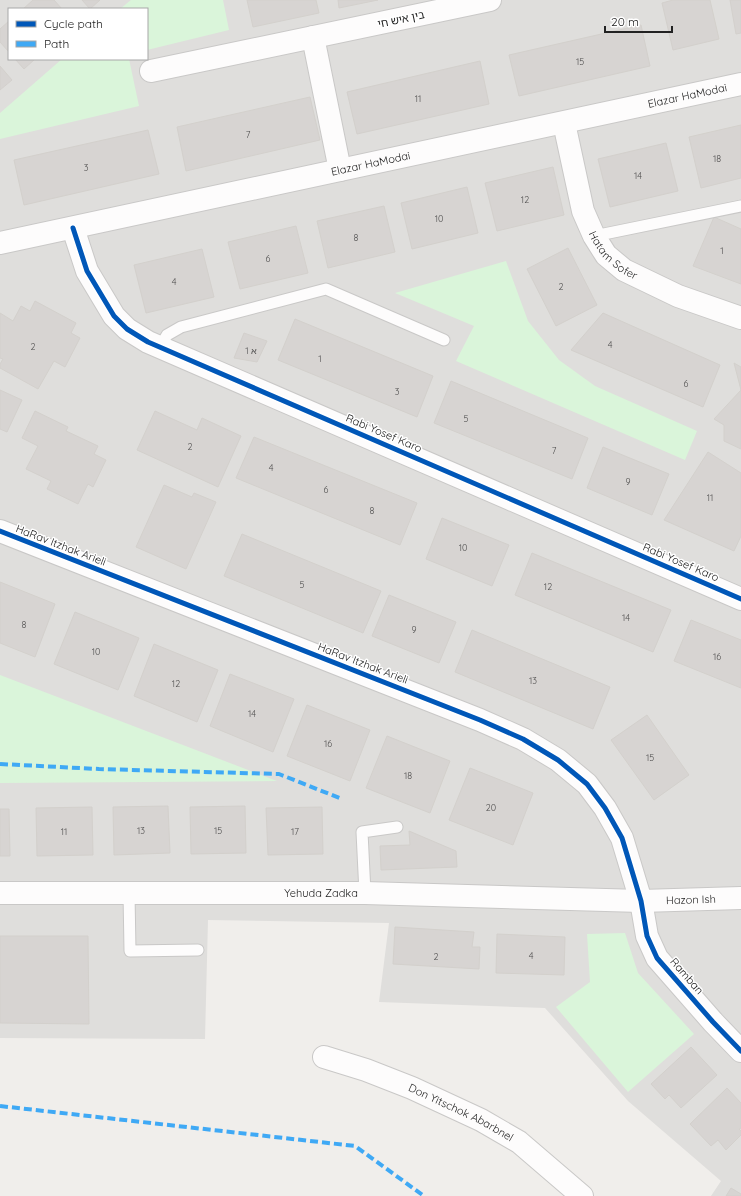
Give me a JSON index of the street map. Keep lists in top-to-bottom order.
{
  "streets": {
    "street": [
      "בין איש חי",
      "Elazar HaModai",
      "Hatam Sofer",
      "Rabi Yosef Karo",
      "HaRav Itzhak Arieli",
      "Yehuda Zadka",
      "Hazon Ish",
      "Ramban",
      "Don Yitschok Abarbnel"
    ]
  },
  "crossings": [
    ["Elazar HaModai", "Hatam Sofer"],
    ["Elazar HaModai", "Rabi Yosef Karo"],
    ["HaRav Itzhak Arieli", "Yehuda Zadka"],
    ["HaRav Itzhak Arieli", "Hazon Ish"],
    ["HaRav Itzhak Arieli", "Ramban"],
    ["Yehuda Zadka", "Hazon Ish"],
    ["Yehuda Zadka", "Ramban"],
    ["Hazon Ish", "Ramban"]
  ],
  "house_numbers": [
    "15",
    "11",
    "7",
    "18",
    "3",
    "14",
    "12",
    "10",
    "8",
    "1",
    "6",
    "4",
    "2",
    "4",
    "2",
    "1 א",
    "1",
    "6",
    "3",
    "5",
    "2",
    "7",
    "4",
    "9",
    "6",
    "11",
    "8",
    "10",
    "5",
    "12",
    "14",
    "8",
    "9",
    "10",
    "16",
    "13",
    "12",
    "14",
    "16",
    "15",
    "18",
    "20",
    "13",
    "15",
    "11",
    "17",
    "4",
    "2"
  ],
  "legend": ["Cycle path", "Path"],
  "scale_bar": "20 m"
}
